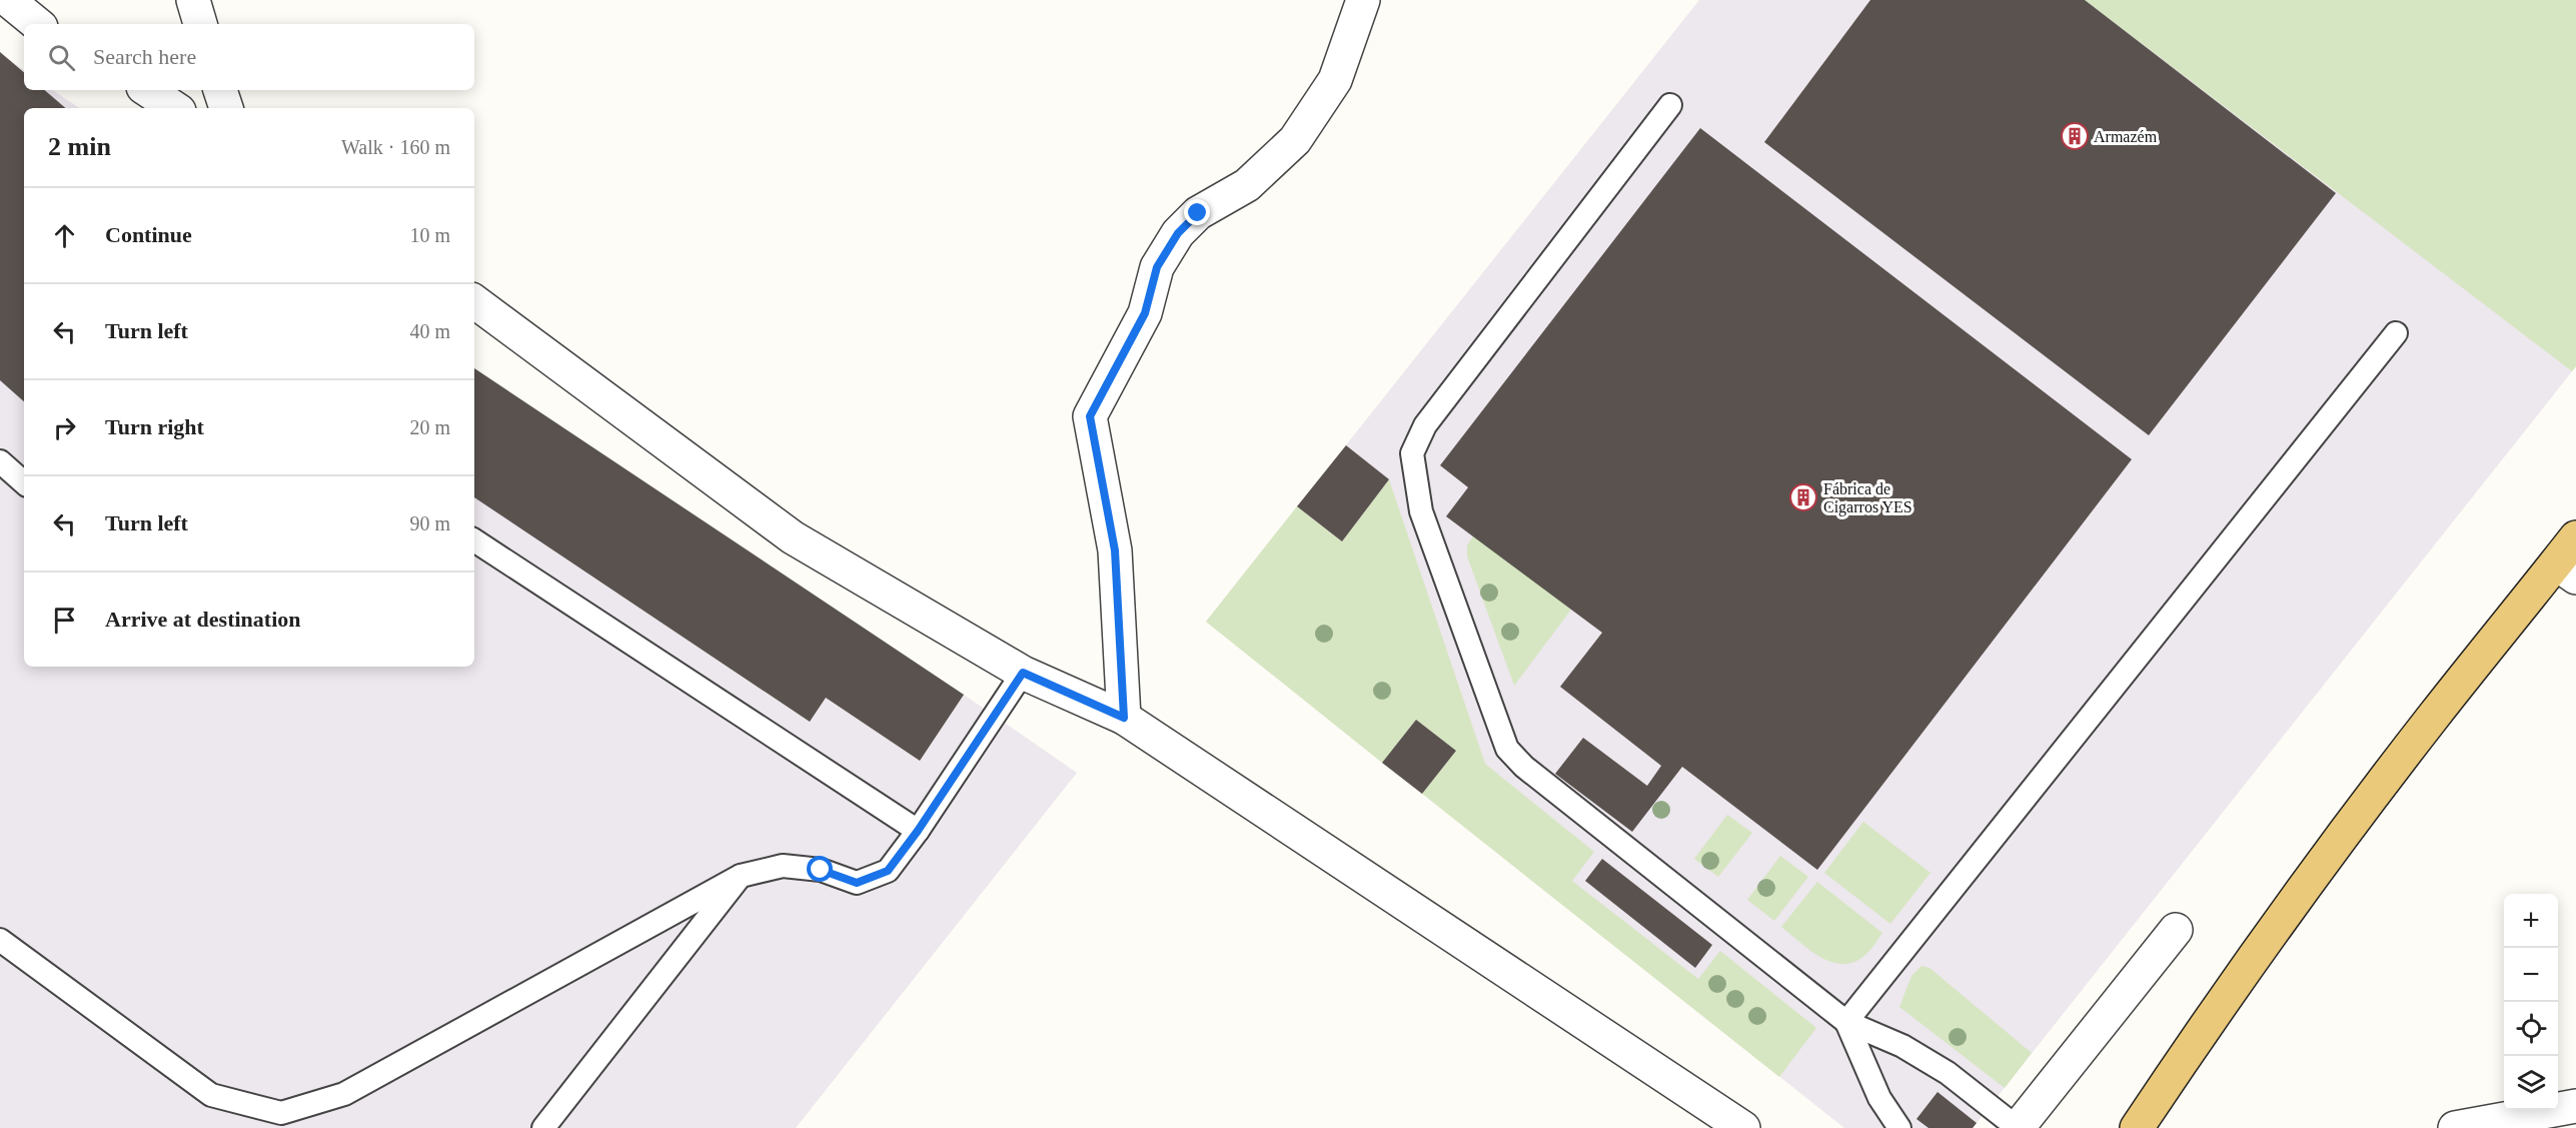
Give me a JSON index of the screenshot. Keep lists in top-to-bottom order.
{
  "places": {
    "building": ["Armazém", "Fábrica de Cigarros YES"]
  },
  "page": {
    "search": "Search here",
    "heading": ["2 min", "Walk · 160 m"],
    "list": [
      ["Continue", "10 m"],
      ["Turn left", "40 m"],
      ["Turn right", "20 m"],
      ["Turn left", "90 m"],
      "Arrive at destination"
    ],
    "map_buttons": ["+", "−"]
  }
}
